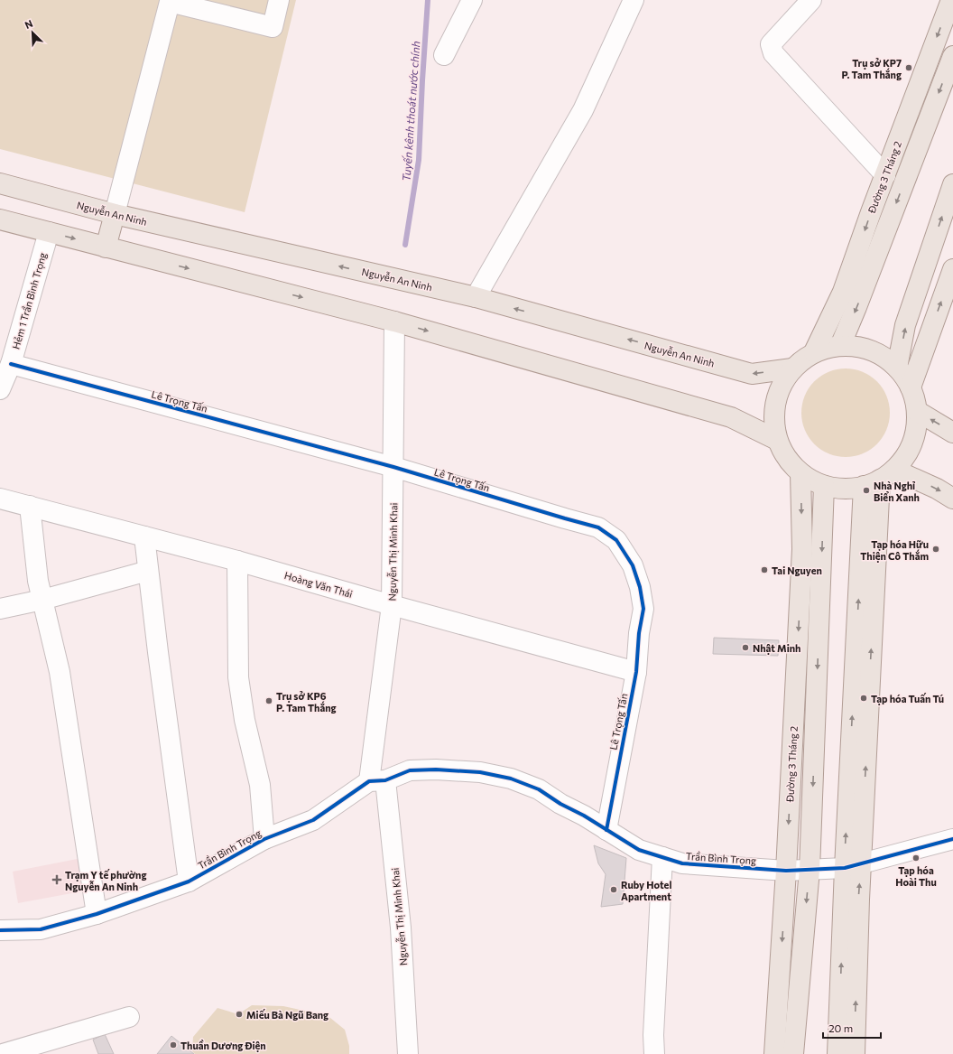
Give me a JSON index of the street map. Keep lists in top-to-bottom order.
{
  "streets": {
    "main road": ["Đường 3 Tháng 2", "Nguyễn An Ninh"],
    "street": [
      "Hẻm 1 Trần Bình Trọng",
      "Lê Trọng Tấn",
      "Nguyễn Thị Minh Khai",
      "Hoàng Văn Thái",
      "Trần Bình Trọng"
    ]
  },
  "crossings": [
    ["Đường 3 Tháng 2", "Trần Bình Trọng"],
    ["Hẻm 1 Trần Bình Trọng", "Lê Trọng Tấn"],
    ["Lê Trọng Tấn", "Nguyễn Thị Minh Khai"],
    ["Lê Trọng Tấn", "Hoàng Văn Thái"],
    ["Lê Trọng Tấn", "Trần Bình Trọng"],
    ["Nguyễn Thị Minh Khai", "Hoàng Văn Thái"],
    ["Nguyễn Thị Minh Khai", "Trần Bình Trọng"]
  ],
  "water": ["Tuyến kênh thoát nước chính"],
  "places": {
    "other": [
      "Trụ sở KP7 P. Tam Thắng",
      "Nhà Nghỉ Biển Xanh",
      "Tạp hóa Hữu Thiện Cô Thắm",
      "Tai Nguyen",
      "Nhật Minh",
      "Tạp hóa Tuấn Tú",
      "Trụ sở KP6 P. Tam Thắng",
      "Tạp hóa Hoài Thu",
      "Ruby Hotel Apartment",
      "Miếu Bà Ngũ Bang",
      "Thuần Dương Điện"
    ],
    "health": ["Trạm Y tế phường Nguyễn An Ninh"]
  },
  "scale_bar": "20 m",
  "north": "top left"
}
